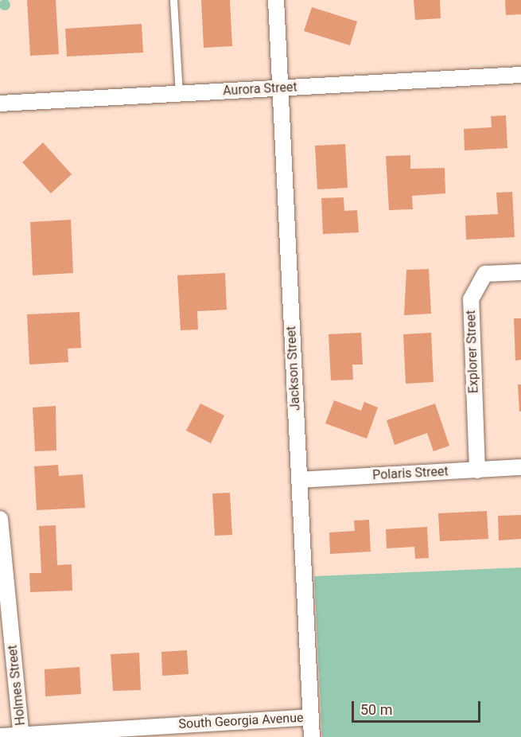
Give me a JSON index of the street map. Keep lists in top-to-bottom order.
{
  "streets": {
    "street": [
      "Aurora Street",
      "Explorer Street",
      "Jackson Street",
      "Polaris Street",
      "Holmes Street",
      "South Georgia Avenue"
    ]
  },
  "crossings": [
    ["Aurora Street", "Jackson Street"],
    ["Explorer Street", "Polaris Street"],
    ["Jackson Street", "Polaris Street"],
    ["Jackson Street", "South Georgia Avenue"],
    ["Holmes Street", "South Georgia Avenue"]
  ],
  "scale_bar": "50 m"
}
